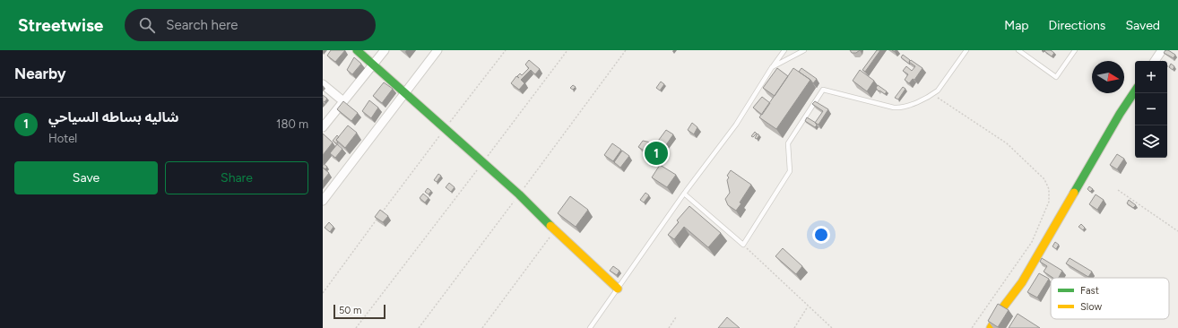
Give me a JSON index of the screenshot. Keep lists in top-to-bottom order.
{
  "legend": ["Fast", "Slow"],
  "scale_bar": "50 m",
  "north": "right",
  "page": {
    "header": "Streetwise",
    "search": "Search here",
    "nav": ["Map", "Directions", "Saved"],
    "heading": "Nearby",
    "map_buttons": ["+", "−"],
    "list": [
      {
        "mark": "1",
        "name": "شاليه بساطه السياحي",
        "note": "Hotel",
        "value": "180 m"
      }
    ],
    "pins": "1",
    "buttons": ["Save", "Share"],
    "scale": "50 m"
  }
}
